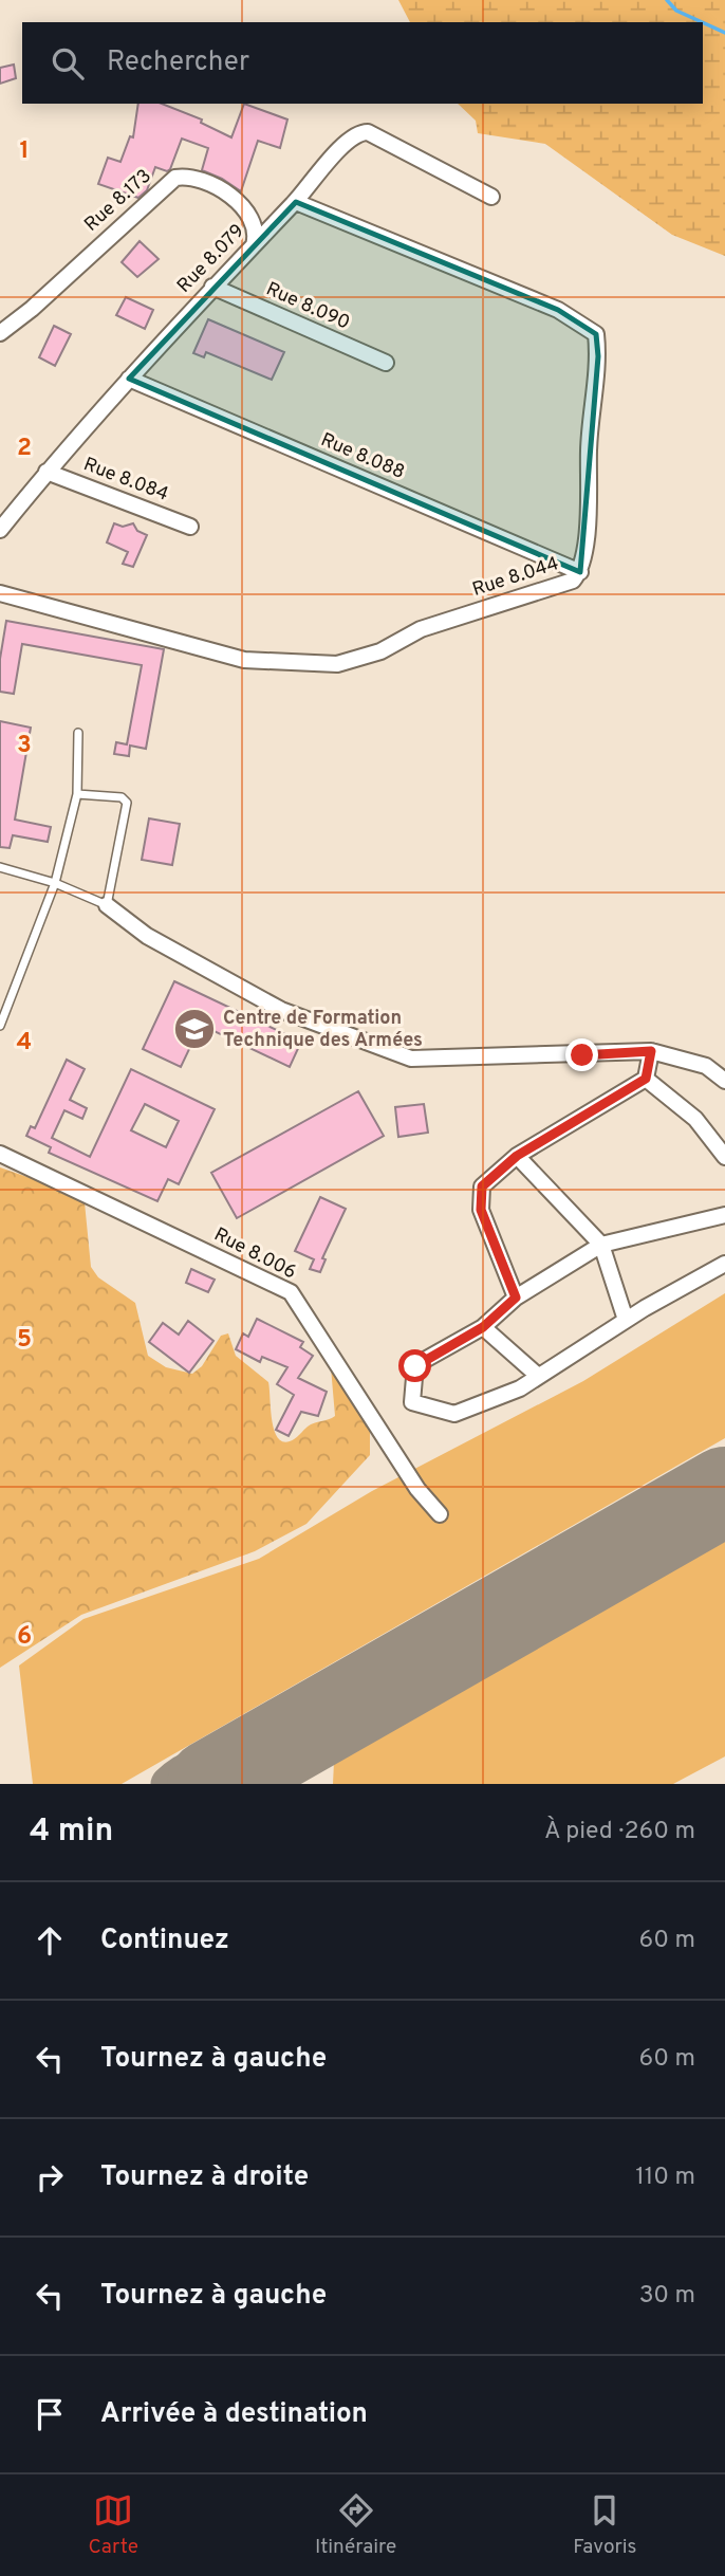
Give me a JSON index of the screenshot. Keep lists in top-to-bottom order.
{
  "streets": {
    "street": [
      "Rue 8.173",
      "Rue 8.079",
      "Rue 8.090",
      "Rue 8.088",
      "Rue 8.084",
      "Rue 8.044",
      "Rue 8.006"
    ]
  },
  "crossings": [
    ["Rue 8.173", "Rue 8.079"],
    ["Rue 8.079", "Rue 8.090"],
    ["Rue 8.079", "Rue 8.088"],
    ["Rue 8.079", "Rue 8.084"],
    ["Rue 8.079", "Rue 8.044"],
    ["Rue 8.088", "Rue 8.044"]
  ],
  "places": {
    "school or university": ["Centre de Formation Technique des Armées"]
  },
  "page": {
    "search": "Rechercher",
    "heading": ["4 min", "À pied · 260 m"],
    "list": [
      ["Continuez", "60 m"],
      ["Tournez à gauche", "60 m"],
      ["Tournez à droite", "110 m"],
      ["Tournez à gauche", "30 m"],
      "Arrivée à destination"
    ],
    "nav": ["Carte", "Itinéraire", "Favoris"]
  },
  "grid": {
    "rows": [
      "1",
      "2",
      "3",
      "4",
      "5",
      "6"
    ]
  }
}
